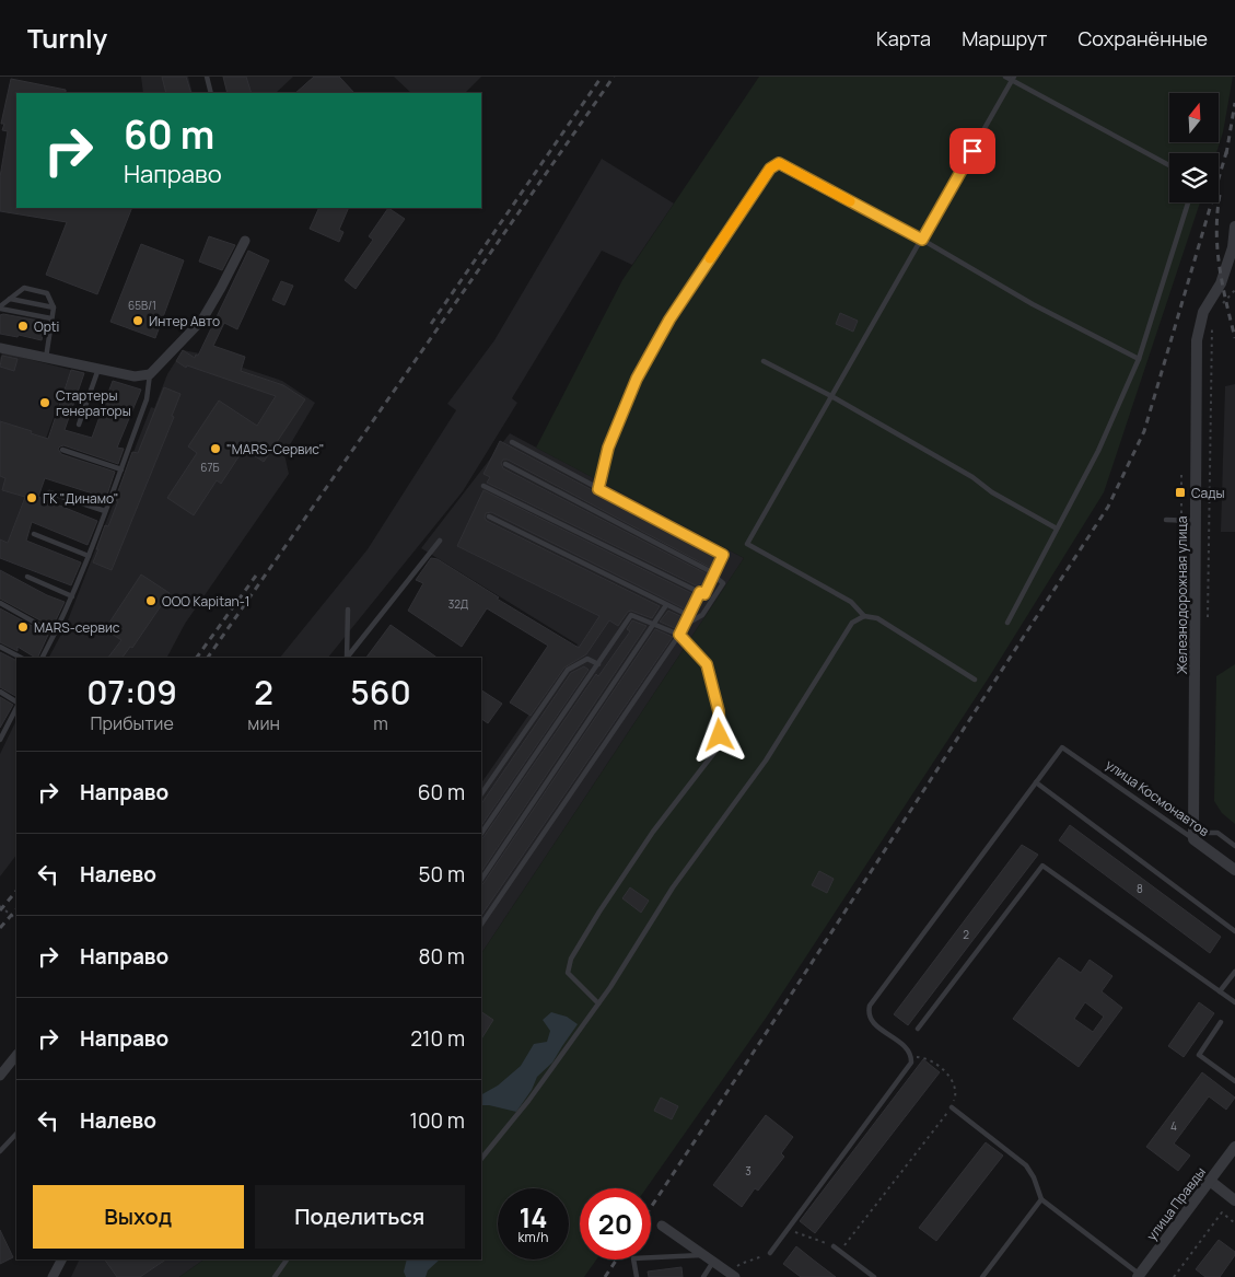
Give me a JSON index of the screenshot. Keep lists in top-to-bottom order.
{
  "streets": {
    "street": ["Железнодорожная улица", "улица Космонавтов", "улица Правды"]
  },
  "crossings": [
    ["Железнодорожная улица", "улица Космонавтов"]
  ],
  "places": {
    "other": [
      "Интер Авто",
      "Opti",
      "Стартеры генераторы",
      "\"MARS-Сервис\"",
      "ГК \"Динамо\"",
      "ООО Kapitan-1",
      "MARS-сервис"
    ],
    "transit": ["Сады"]
  },
  "house_numbers": [
    "65В/1",
    "67Б",
    "32Д",
    "8",
    "2",
    "4",
    "3"
  ],
  "north": "top",
  "page": {
    "header": "Turnly",
    "nav": ["Карта", "Маршрут", "Сохранённые"],
    "turn": ["60 m", "Направо"],
    "eta": [
      "07:09",
      "Прибытие",
      "2",
      "мин",
      "560",
      "m"
    ],
    "list": [
      {
        "name": "Направо",
        "value": "60 m"
      },
      {
        "name": "Налево",
        "value": "50 m"
      },
      {
        "name": "Направо",
        "value": "80 m"
      },
      {
        "name": "Направо",
        "value": "210 m"
      },
      {
        "name": "Налево",
        "value": "100 m"
      }
    ],
    "buttons": ["Выход", "Поделиться"],
    "speed": "14 km/h",
    "limit": "20"
  }
}
